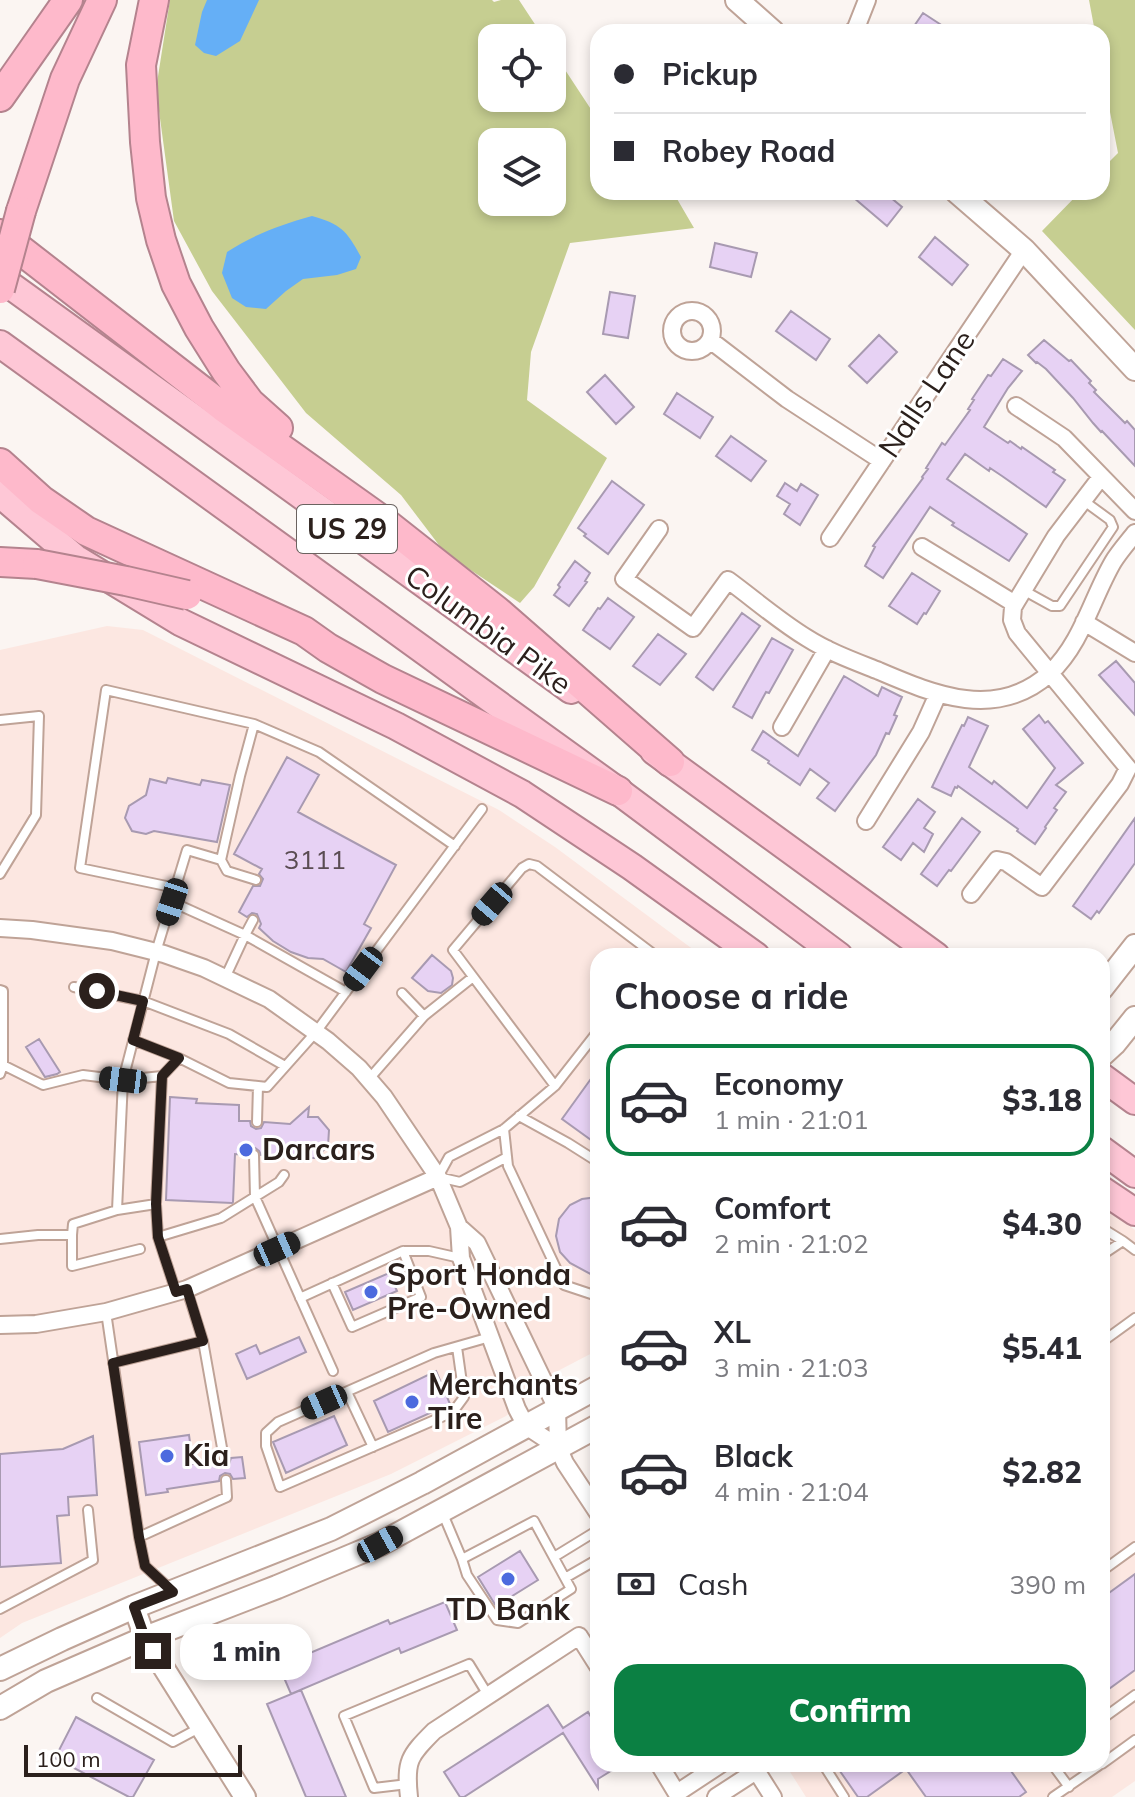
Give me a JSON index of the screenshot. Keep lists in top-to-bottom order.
{
  "streets": {
    "highway": ["US 29", "Columbia Pike"],
    "street": ["Nalls Lane"]
  },
  "places": [
    "Darcars",
    "Sport Honda Pre-Owned",
    "Merchants Tire",
    "Kia",
    "TD Bank"
  ],
  "house_numbers": ["3111"],
  "scale_bar": "100 m",
  "page": {
    "banner": ["Pickup", "Robey Road"],
    "heading": "Choose a ride",
    "list": [
      {
        "name": "Economy",
        "note": "1 min · 21:01",
        "value": "$3.18"
      },
      {
        "name": "Comfort",
        "note": "2 min · 21:02",
        "value": "$4.30"
      },
      {
        "name": "XL",
        "note": "3 min · 21:03",
        "value": "$5.41"
      },
      {
        "name": "Black",
        "note": "4 min · 21:04",
        "value": "$2.82"
      }
    ],
    "pay": ["Cash", "390 m"],
    "bubble": "1 min",
    "buttons": "Confirm",
    "scale": "100 m"
  }
}
